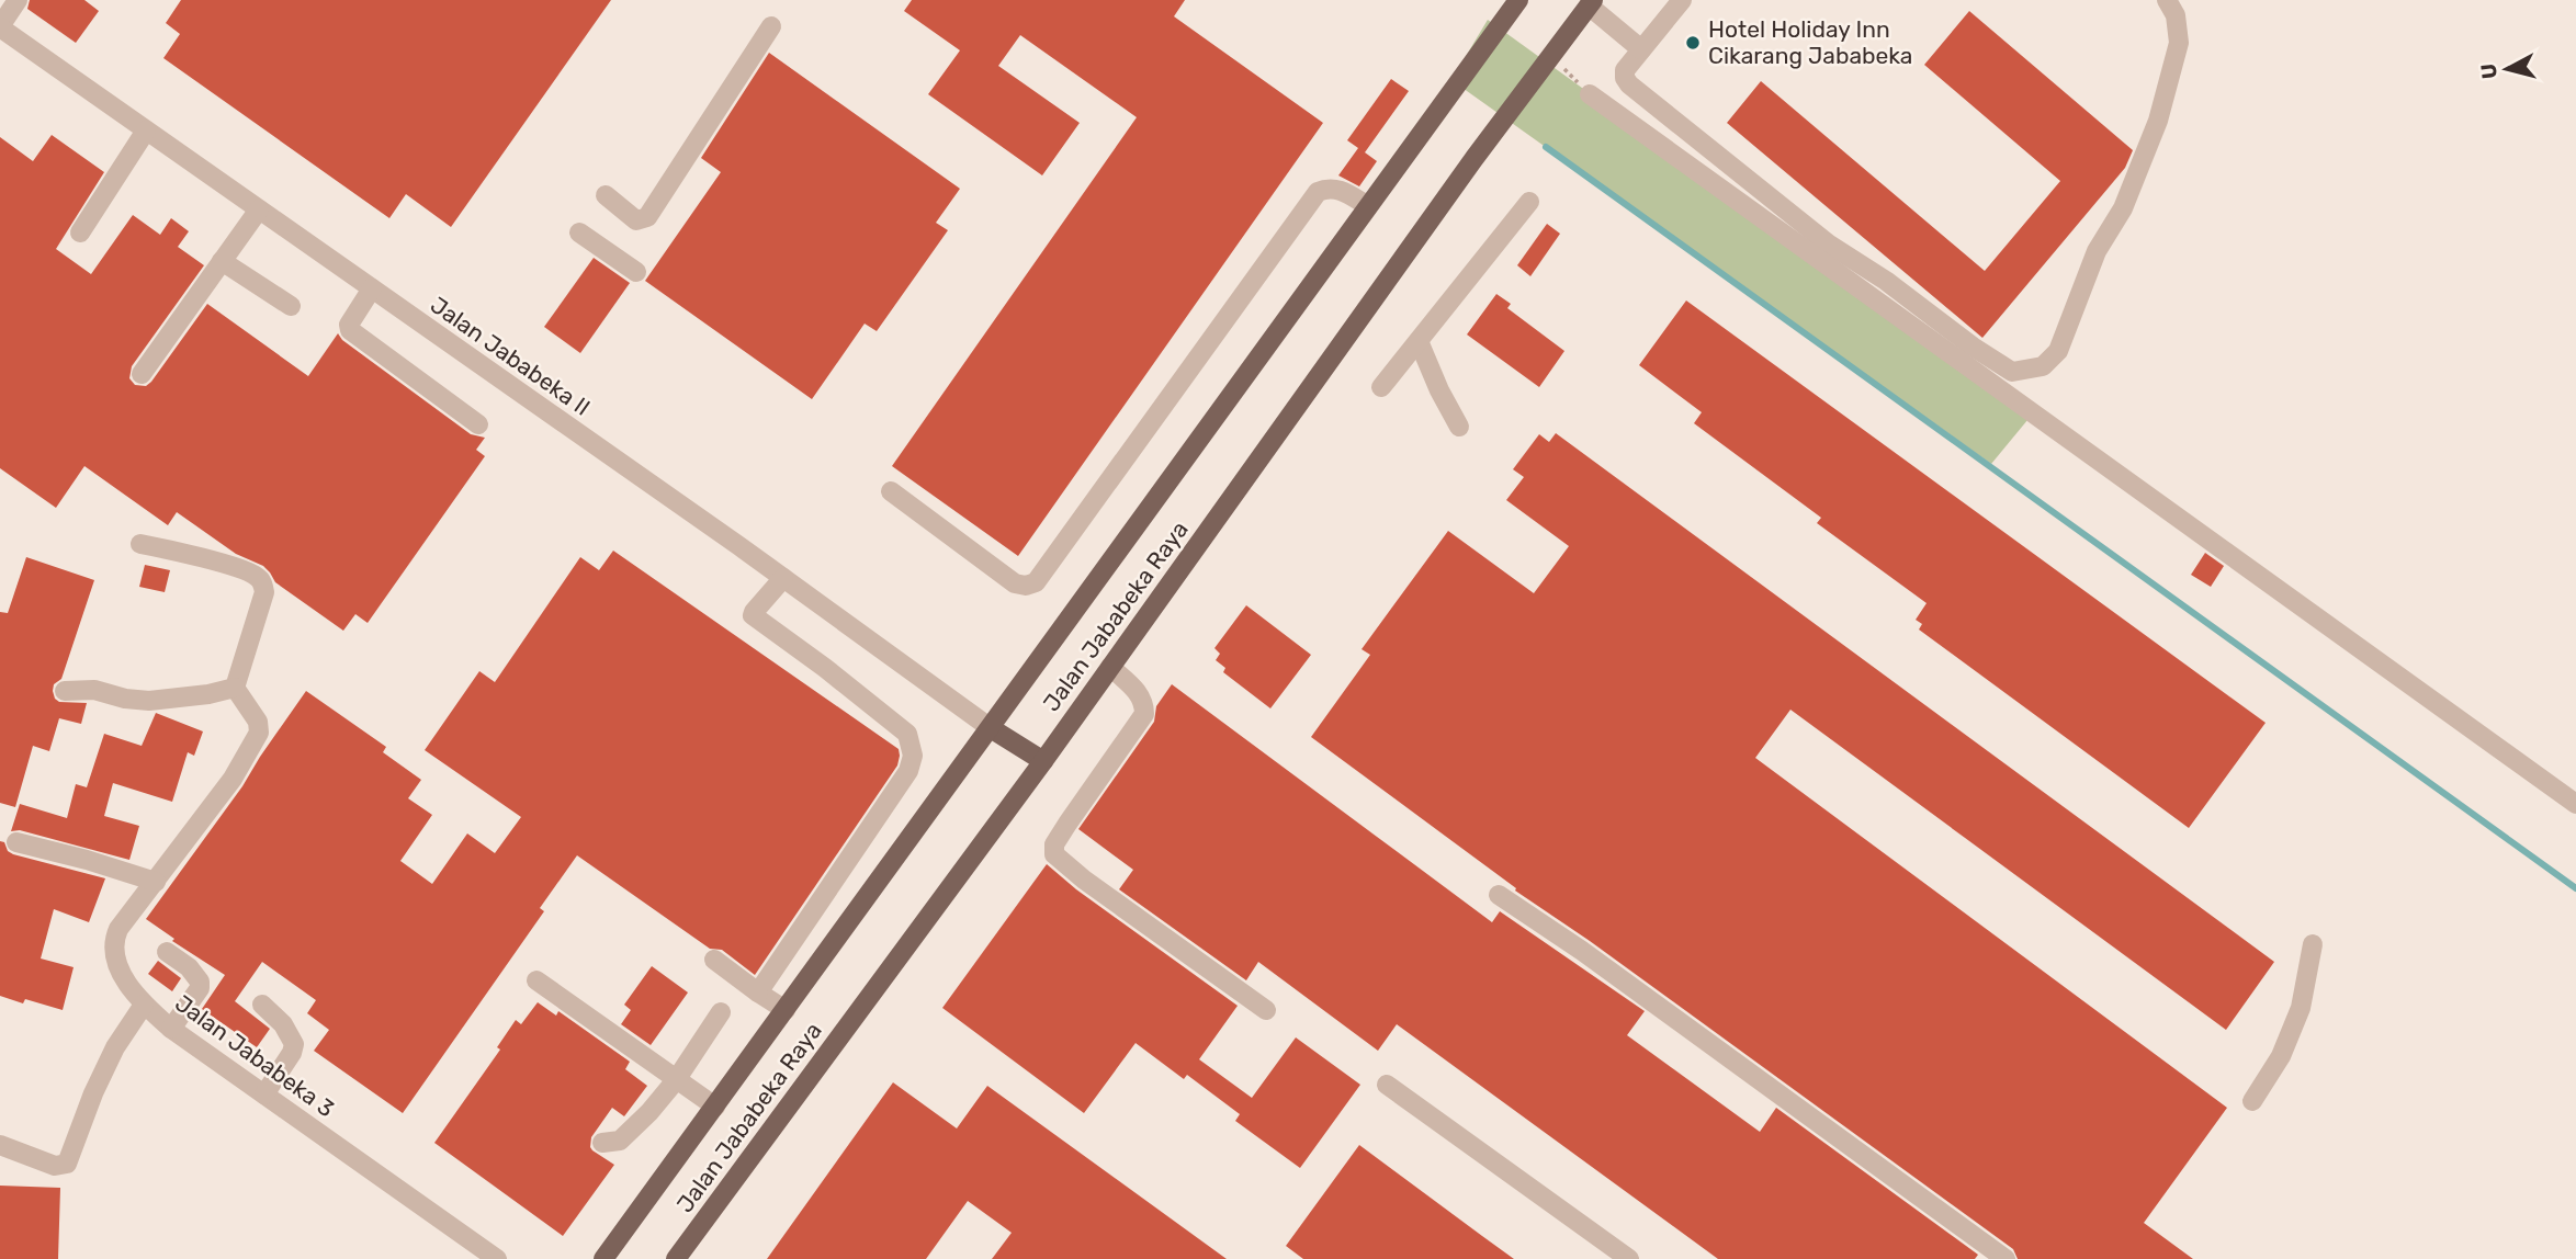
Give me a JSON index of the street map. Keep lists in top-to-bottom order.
{
  "streets": {
    "main road": ["Jalan Jababeka Raya"],
    "street": ["Jalan Jababeka II", "Jalan Jababeka 3"]
  },
  "crossings": [
    ["Jalan Jababeka II", "Jalan Jababeka Raya"]
  ],
  "places": ["Hotel Holiday Inn Cikarang Jababeka"],
  "north": "left"
}
